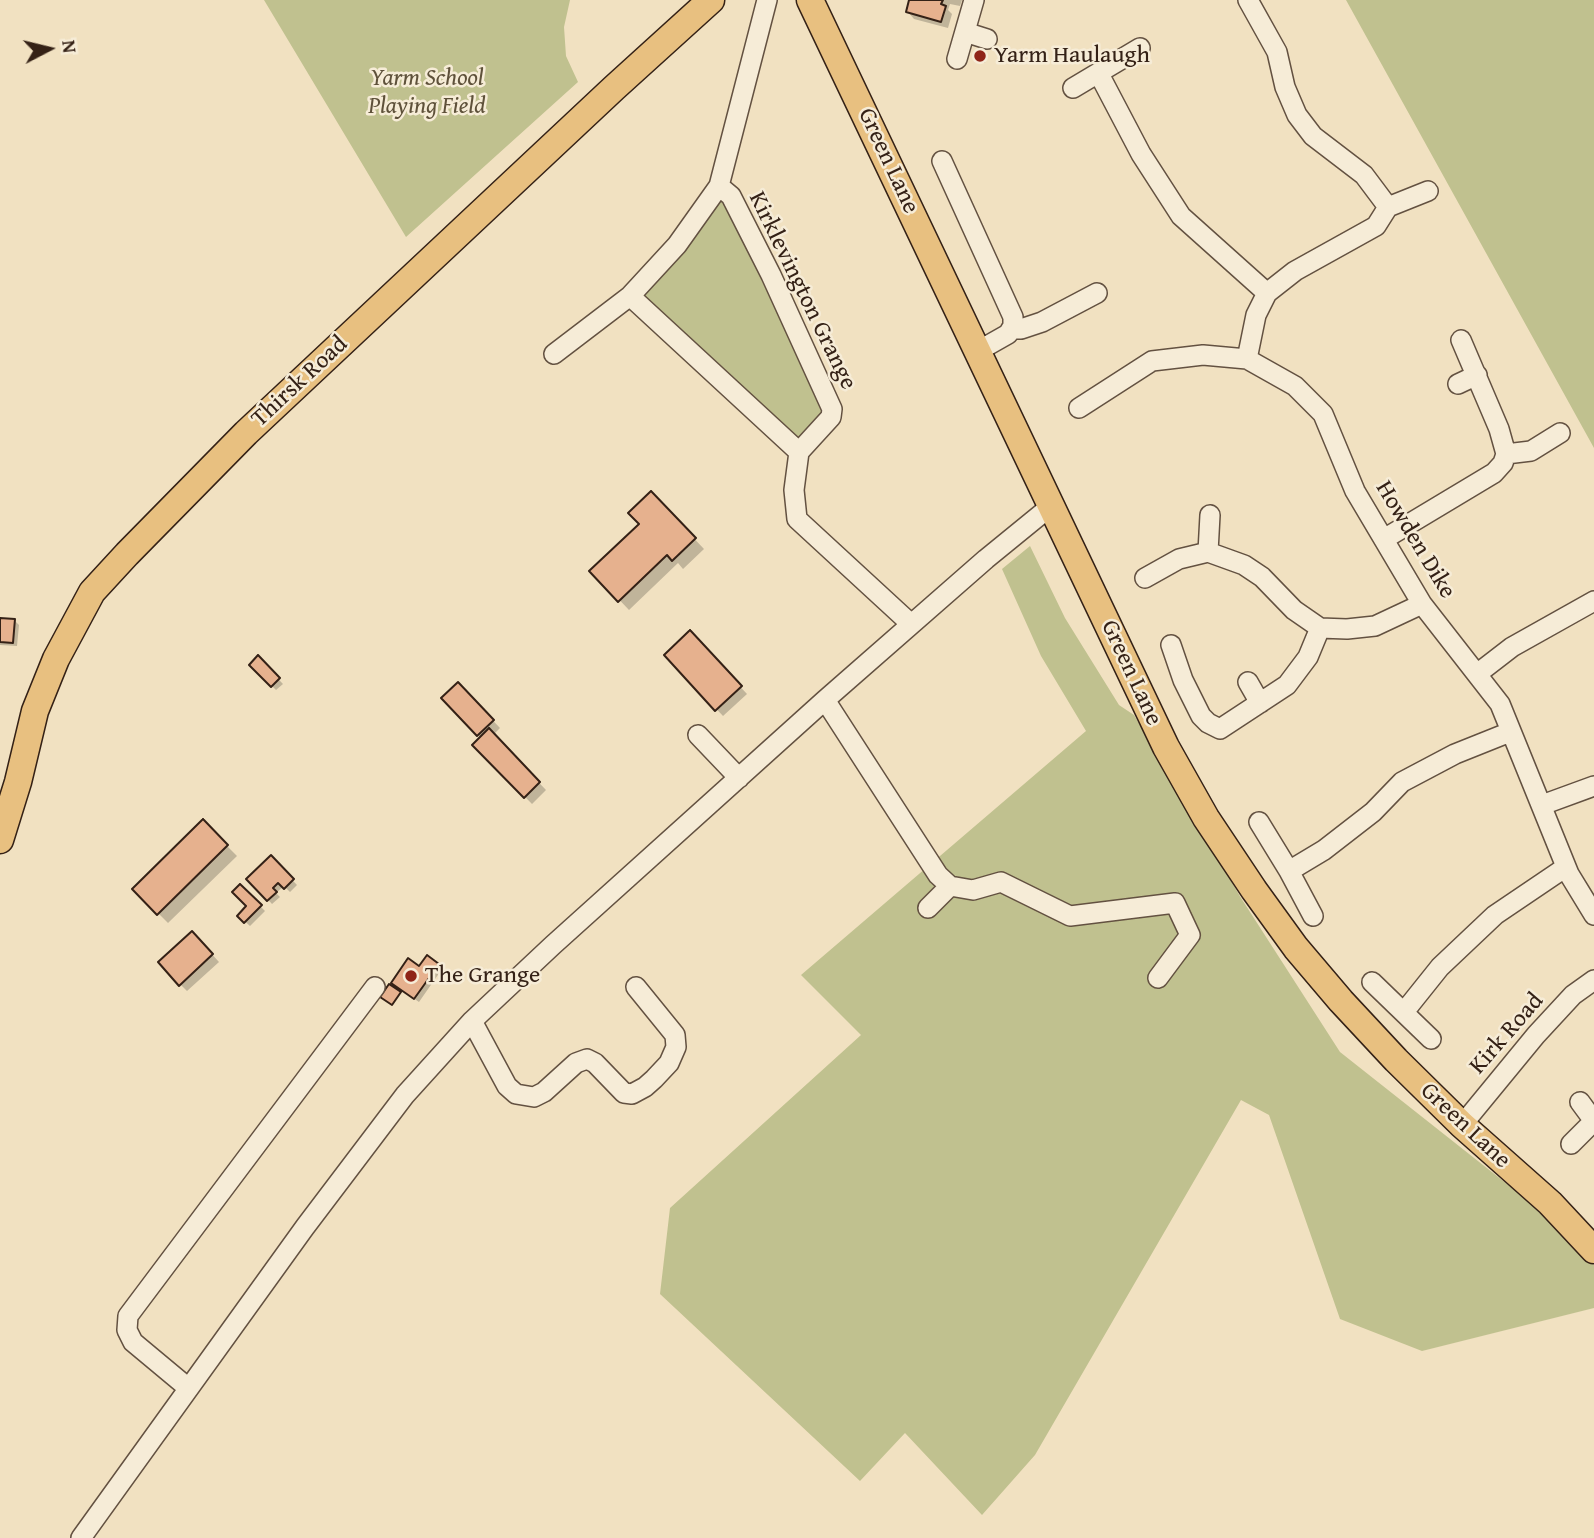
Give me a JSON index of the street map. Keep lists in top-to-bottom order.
{
  "streets": {
    "main road": ["Green Lane", "Thirsk Road"],
    "street": ["Kirklevington Grange", "Howden Dike", "Kirk Road"]
  },
  "crossings": [
    ["Green Lane", "Kirk Road"]
  ],
  "parks": ["Yarm School Playing Field"],
  "places": ["Yarm Haulaugh", "The Grange"],
  "north": "right"
}
